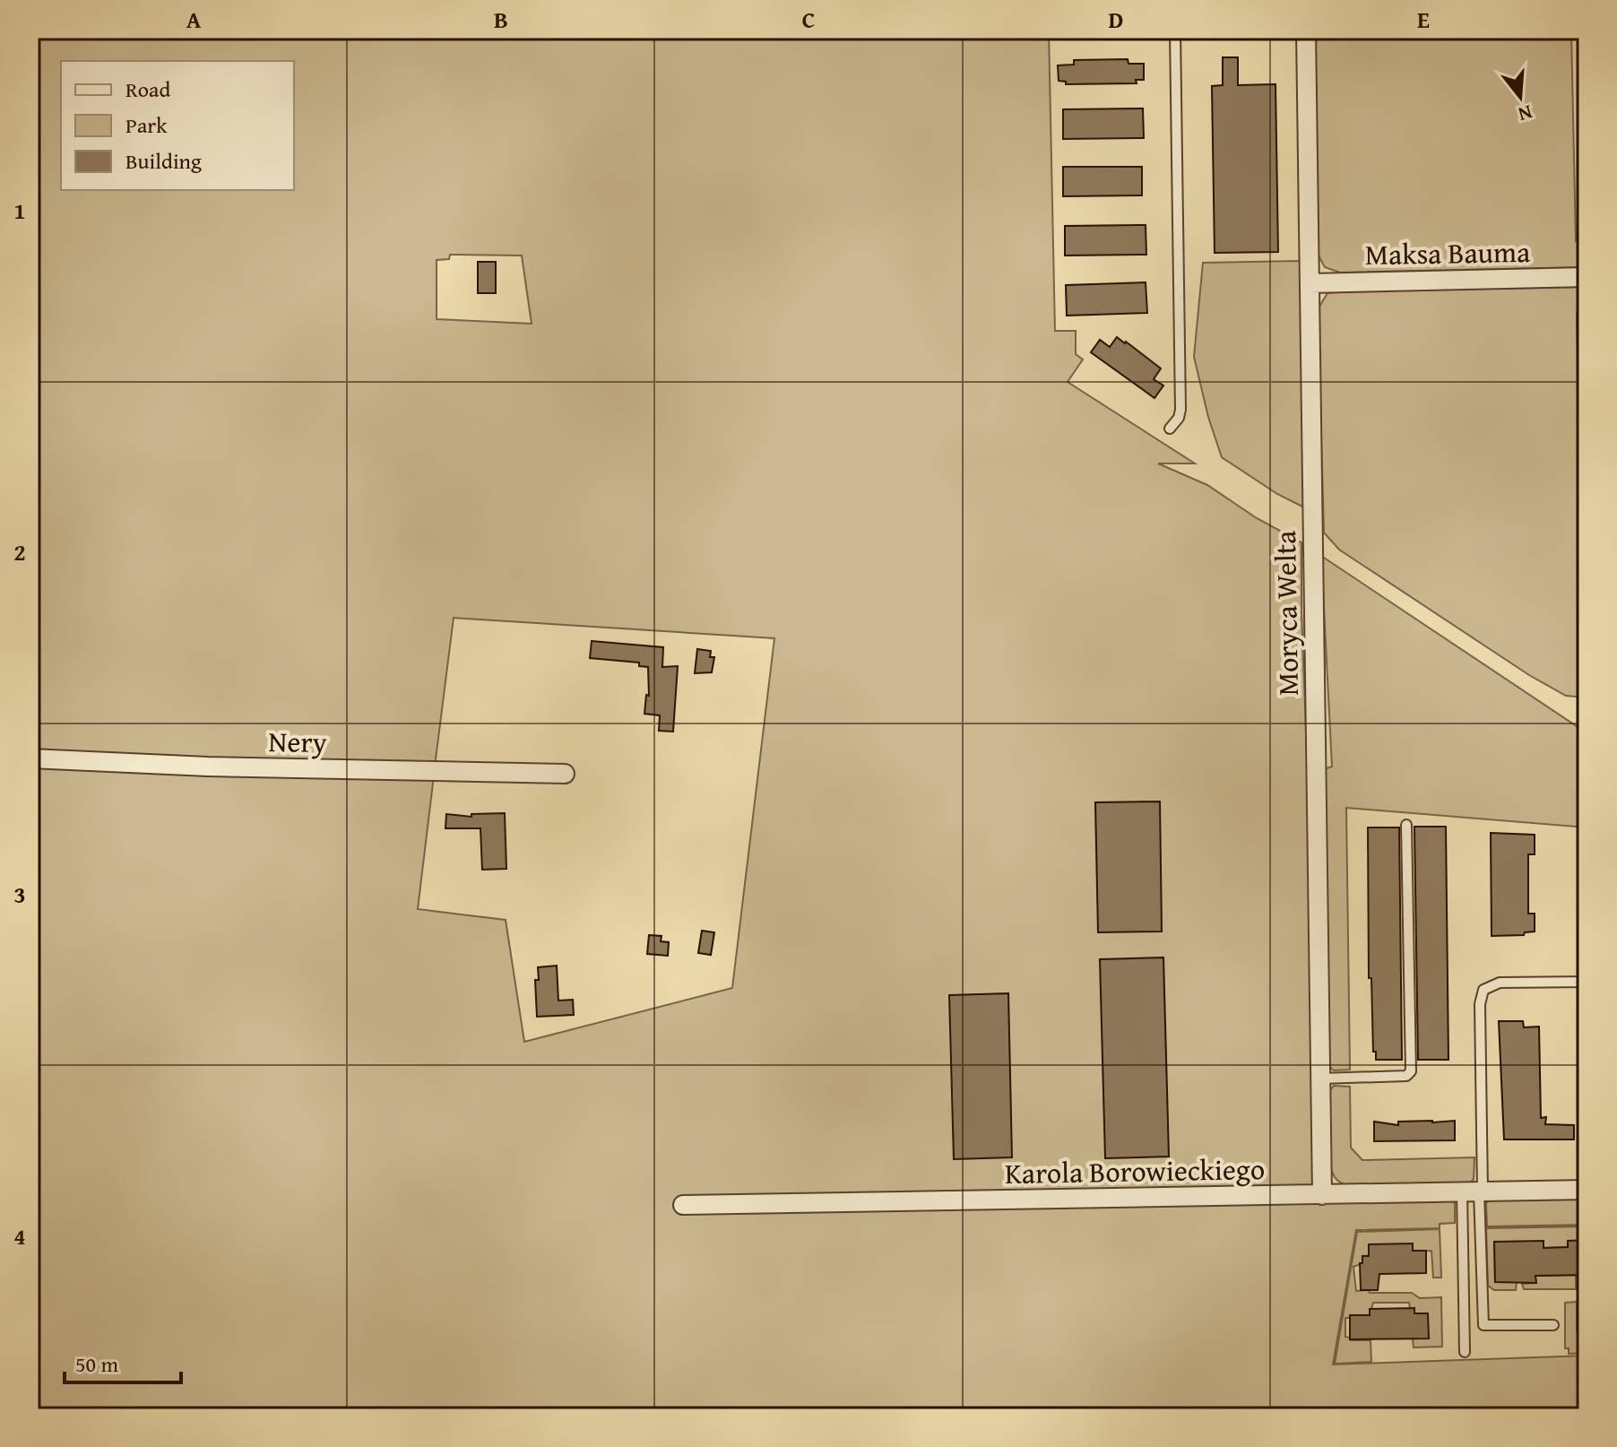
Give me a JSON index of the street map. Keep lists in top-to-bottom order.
{
  "streets": {
    "street": [
      "Maksa Bauma",
      "Moryca Welta",
      "Nery",
      "Karola Borowieckiego"
    ]
  },
  "crossings": [
    ["Maksa Bauma", "Moryca Welta"],
    ["Moryca Welta", "Karola Borowieckiego"]
  ],
  "legend": ["Road", "Park", "Building"],
  "scale_bar": "50 m",
  "north": "bottom",
  "grid": {
    "columns": [
      "A",
      "B",
      "C",
      "D",
      "E"
    ],
    "rows": [
      "1",
      "2",
      "3",
      "4"
    ]
  }
}
